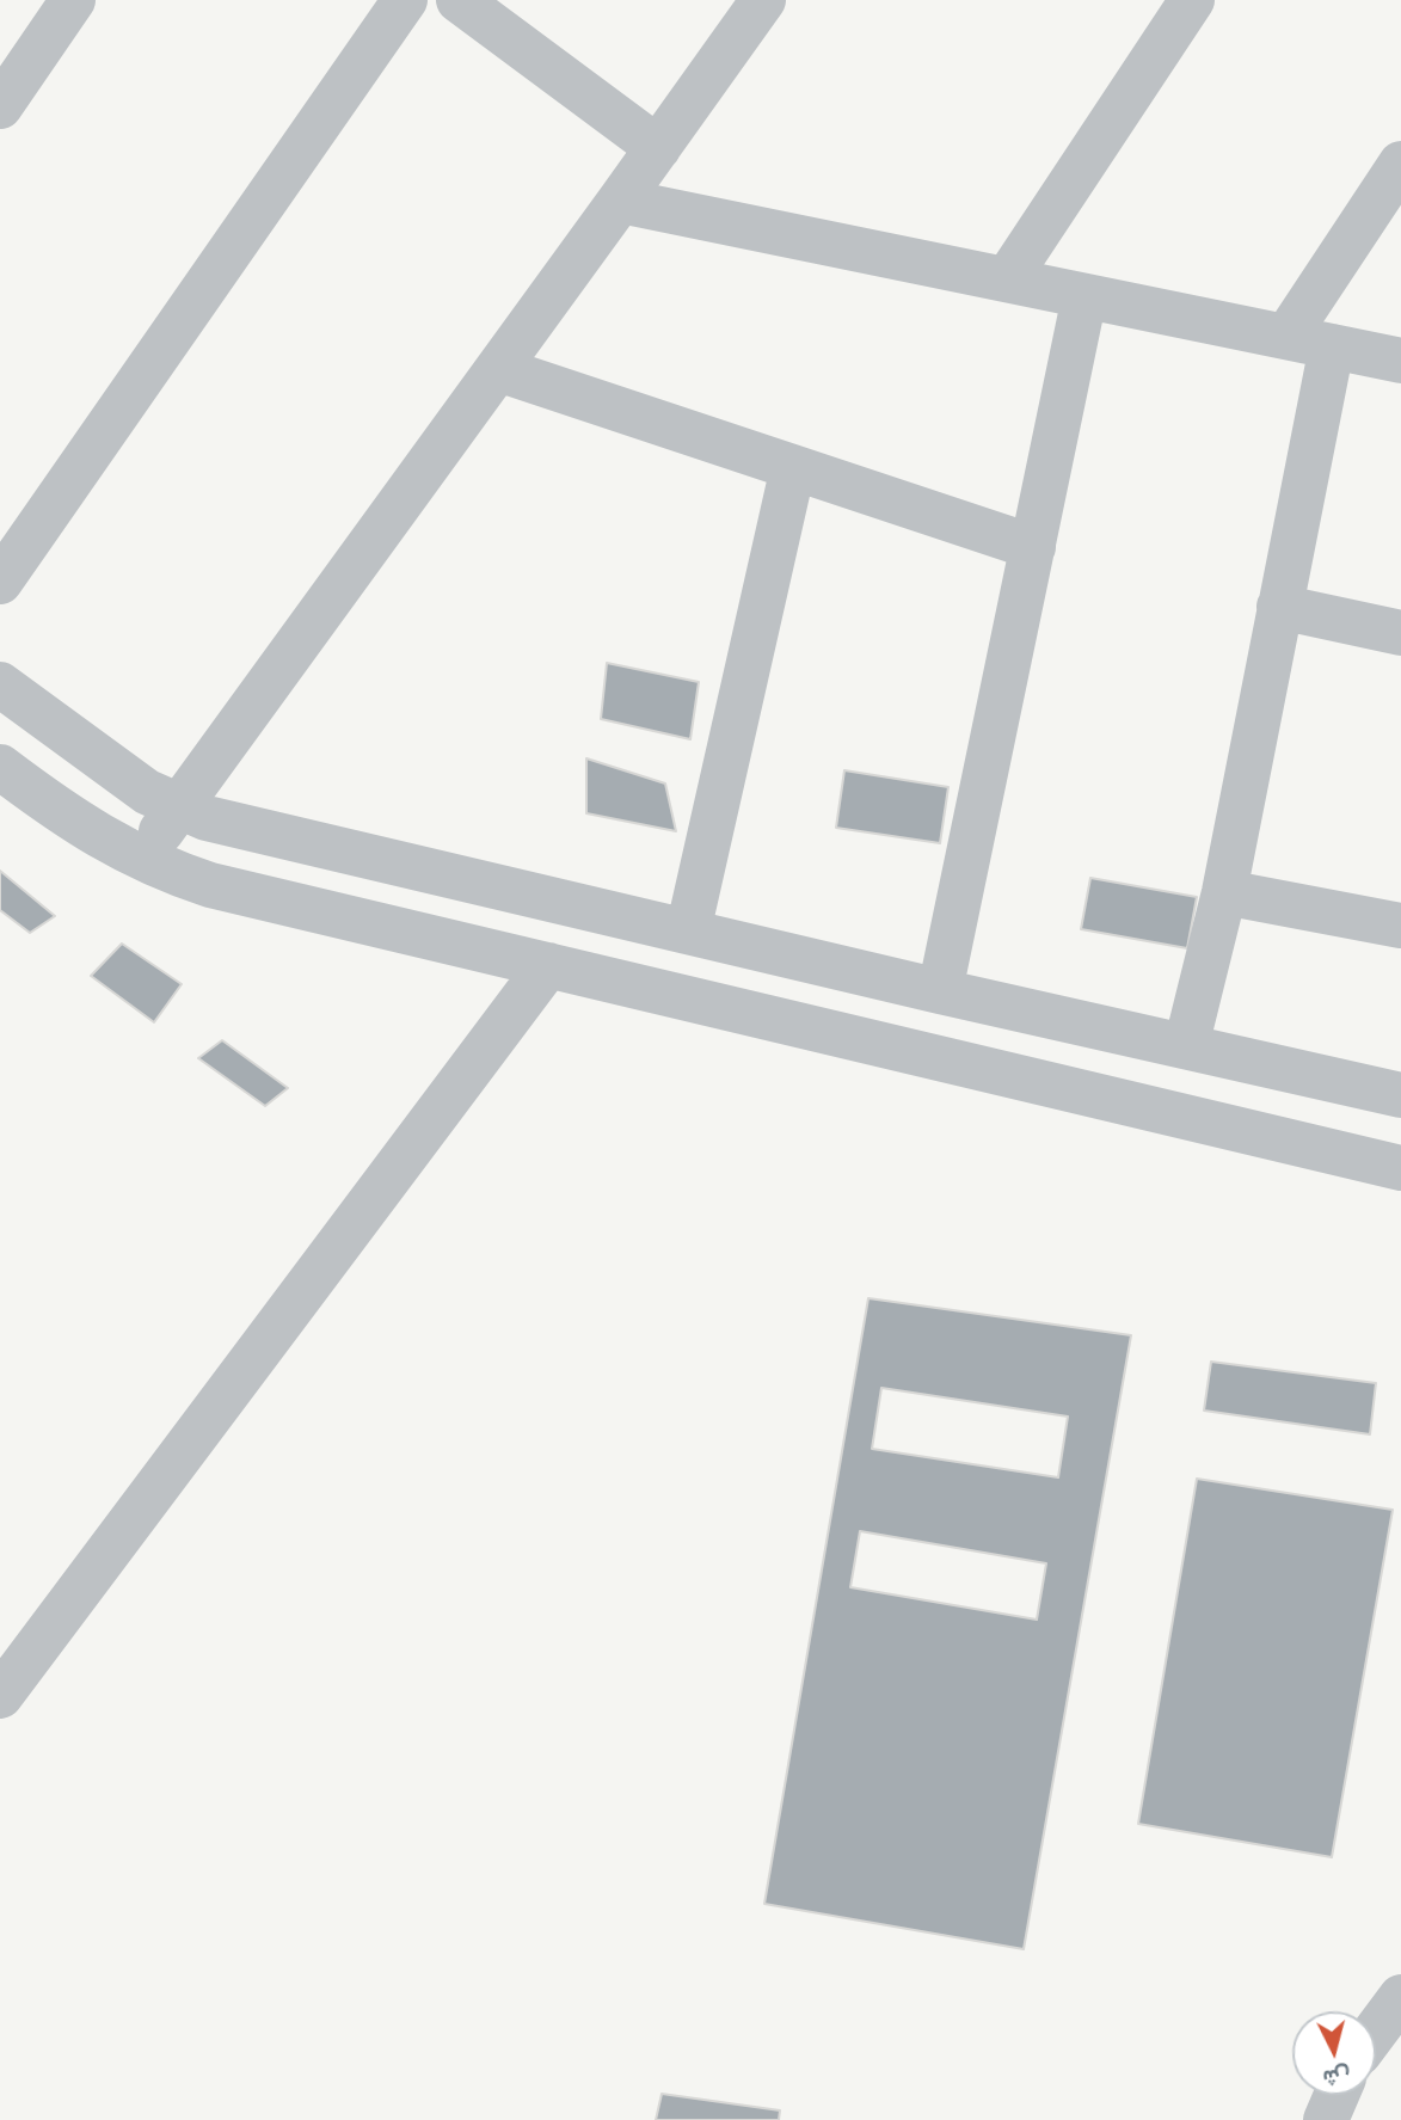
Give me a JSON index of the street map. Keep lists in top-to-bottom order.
{
  "north": "bottom"
}
